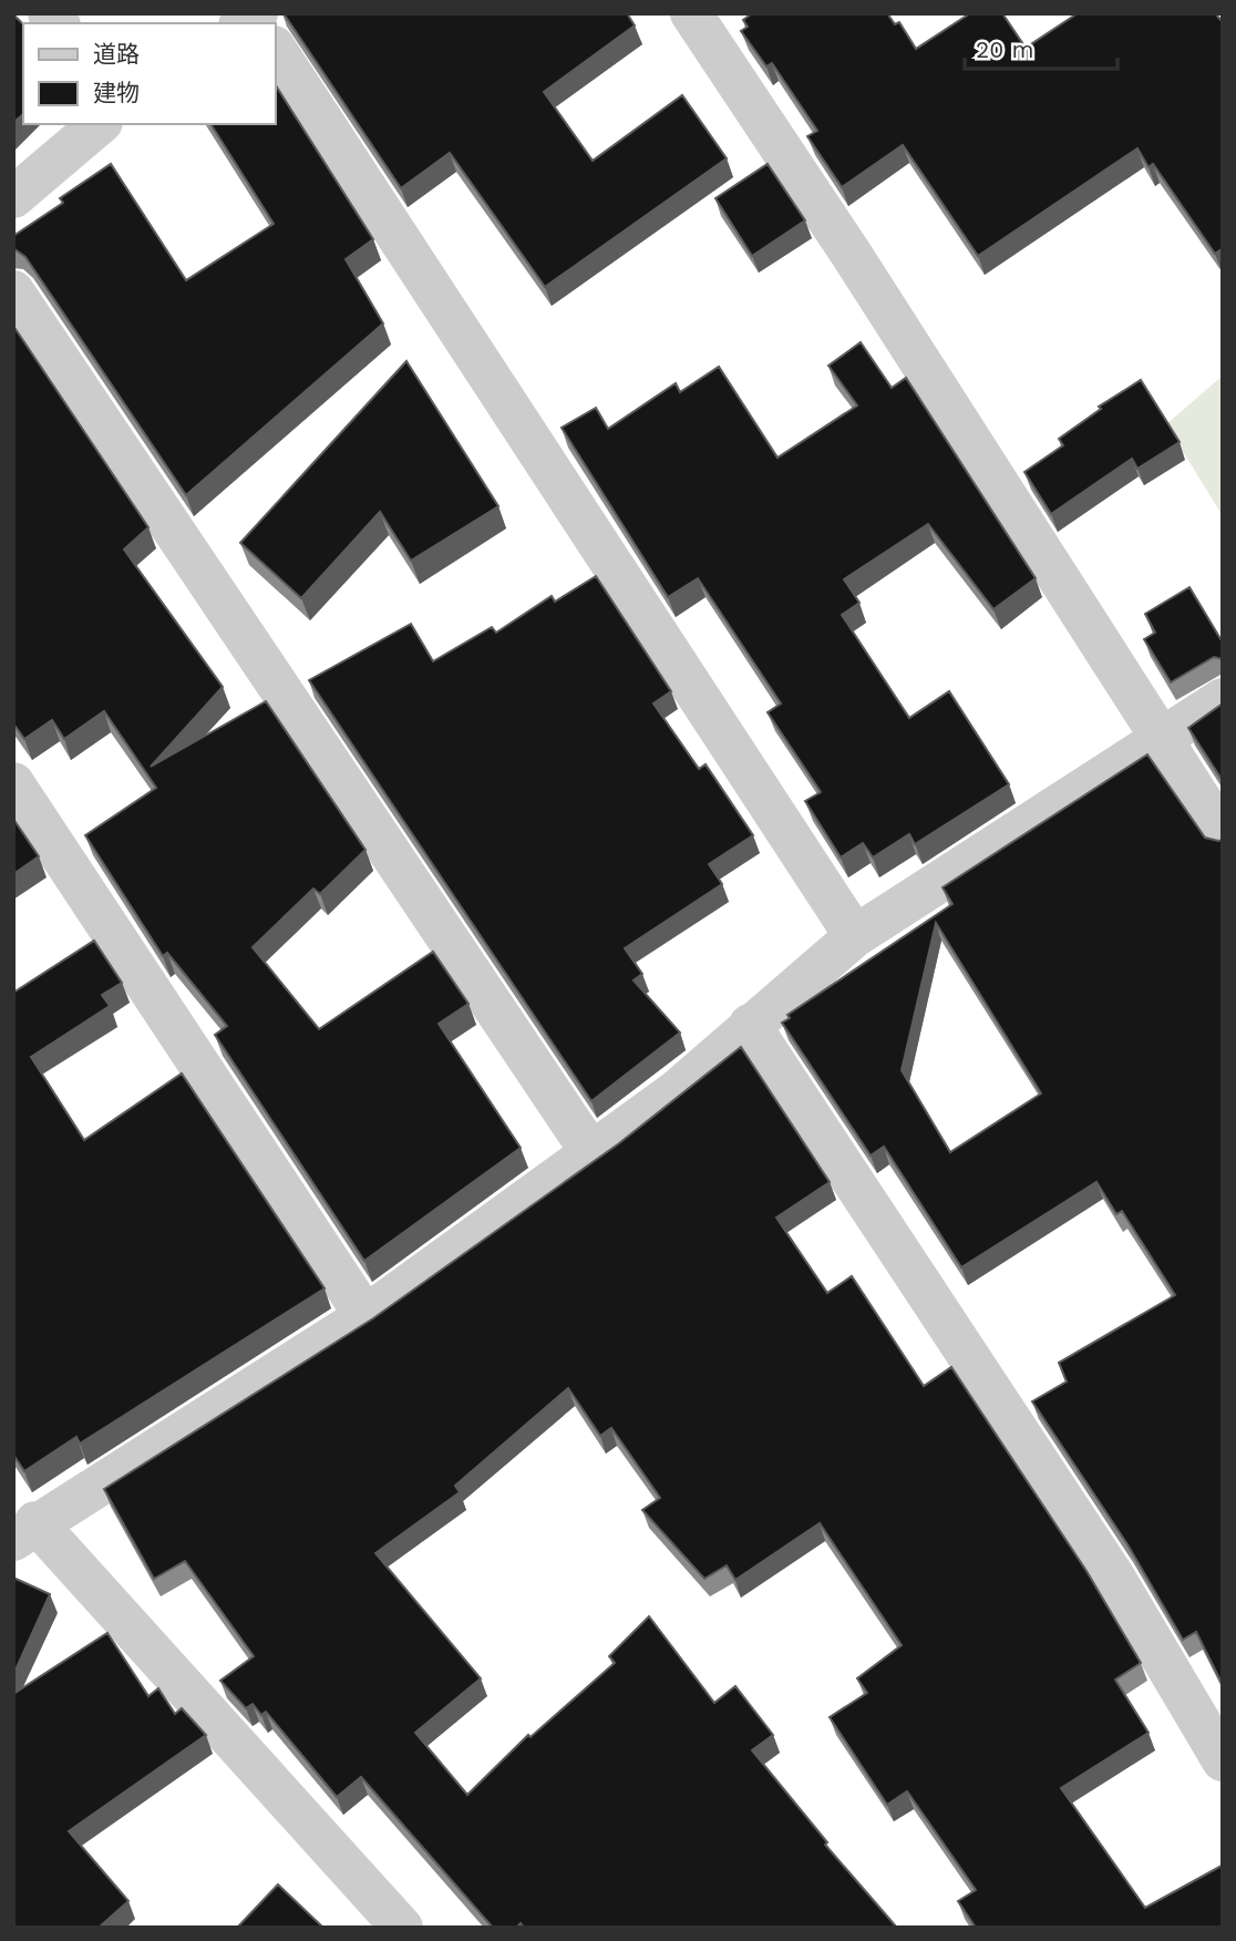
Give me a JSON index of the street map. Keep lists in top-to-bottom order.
{
  "legend": ["道路", "建物"],
  "scale_bar": "20 m"
}
